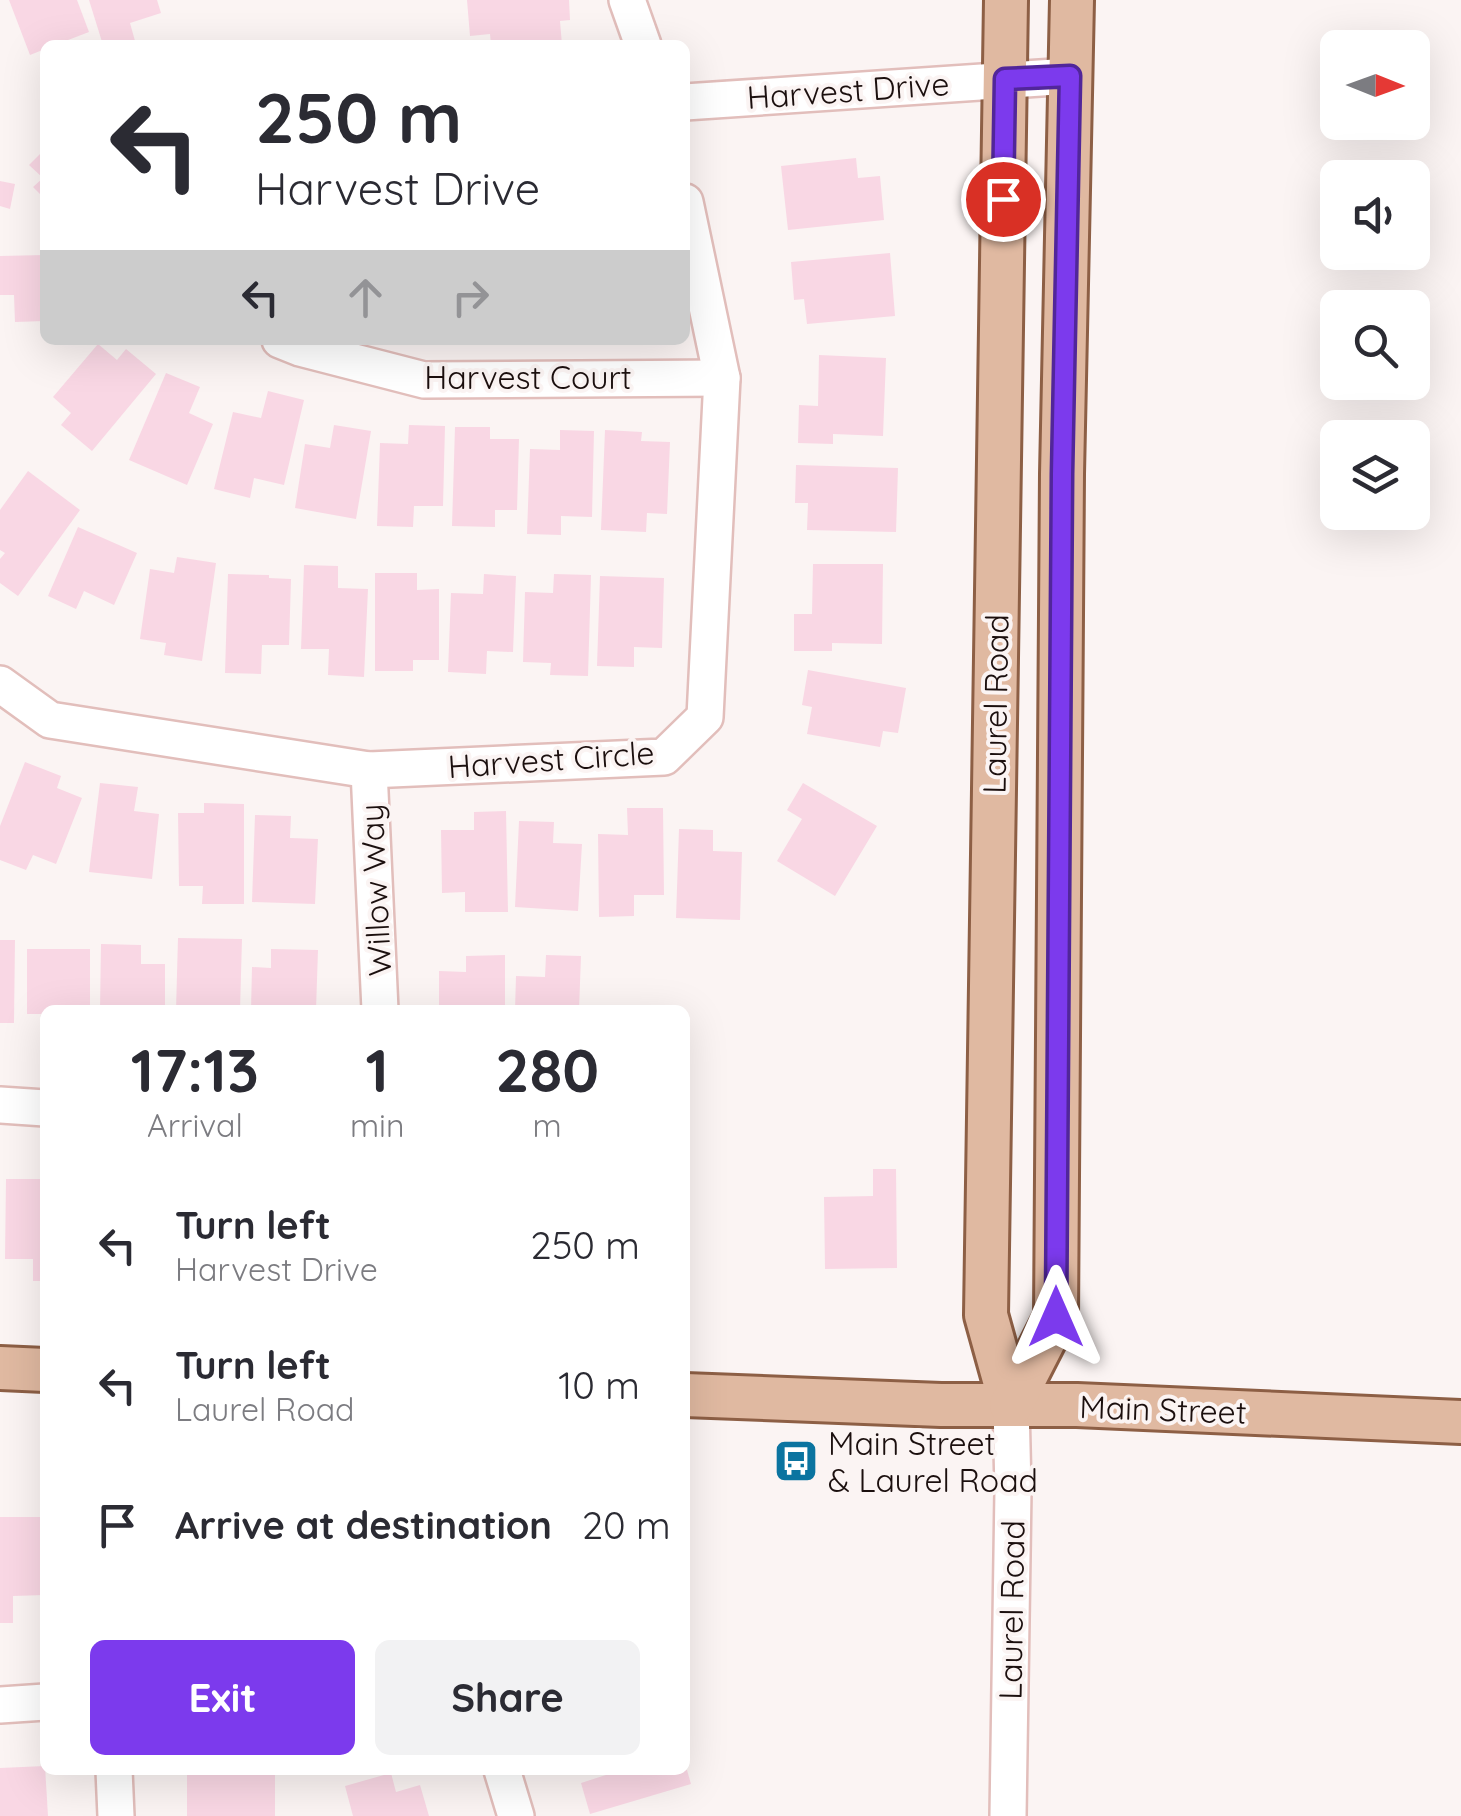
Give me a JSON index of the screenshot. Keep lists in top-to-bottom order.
{
  "streets": {
    "main road": ["Laurel Road", "Main Street"],
    "street": [
      "Harvest Drive",
      "Harvest Court",
      "Harvest Circle",
      "Willow Way"
    ]
  },
  "crossings": [
    ["Harvest Drive", "Laurel Road"],
    ["Harvest Court", "Harvest Circle"],
    ["Laurel Road", "Main Street"],
    ["Harvest Circle", "Willow Way"]
  ],
  "places": {
    "bus stop": ["Main Street & Laurel Road"]
  },
  "north": "right",
  "page": {
    "turn": ["250 m", "Harvest Drive"],
    "eta": [
      "17:13",
      "Arrival",
      "1",
      "min",
      "280",
      "m"
    ],
    "list": [
      {
        "name": "Turn left",
        "note": "Harvest Drive",
        "value": "250 m"
      },
      {
        "name": "Turn left",
        "note": "Laurel Road",
        "value": "10 m"
      },
      {
        "name": "Arrive at destination",
        "value": "20 m"
      }
    ],
    "buttons": ["Exit", "Share"]
  }
}
